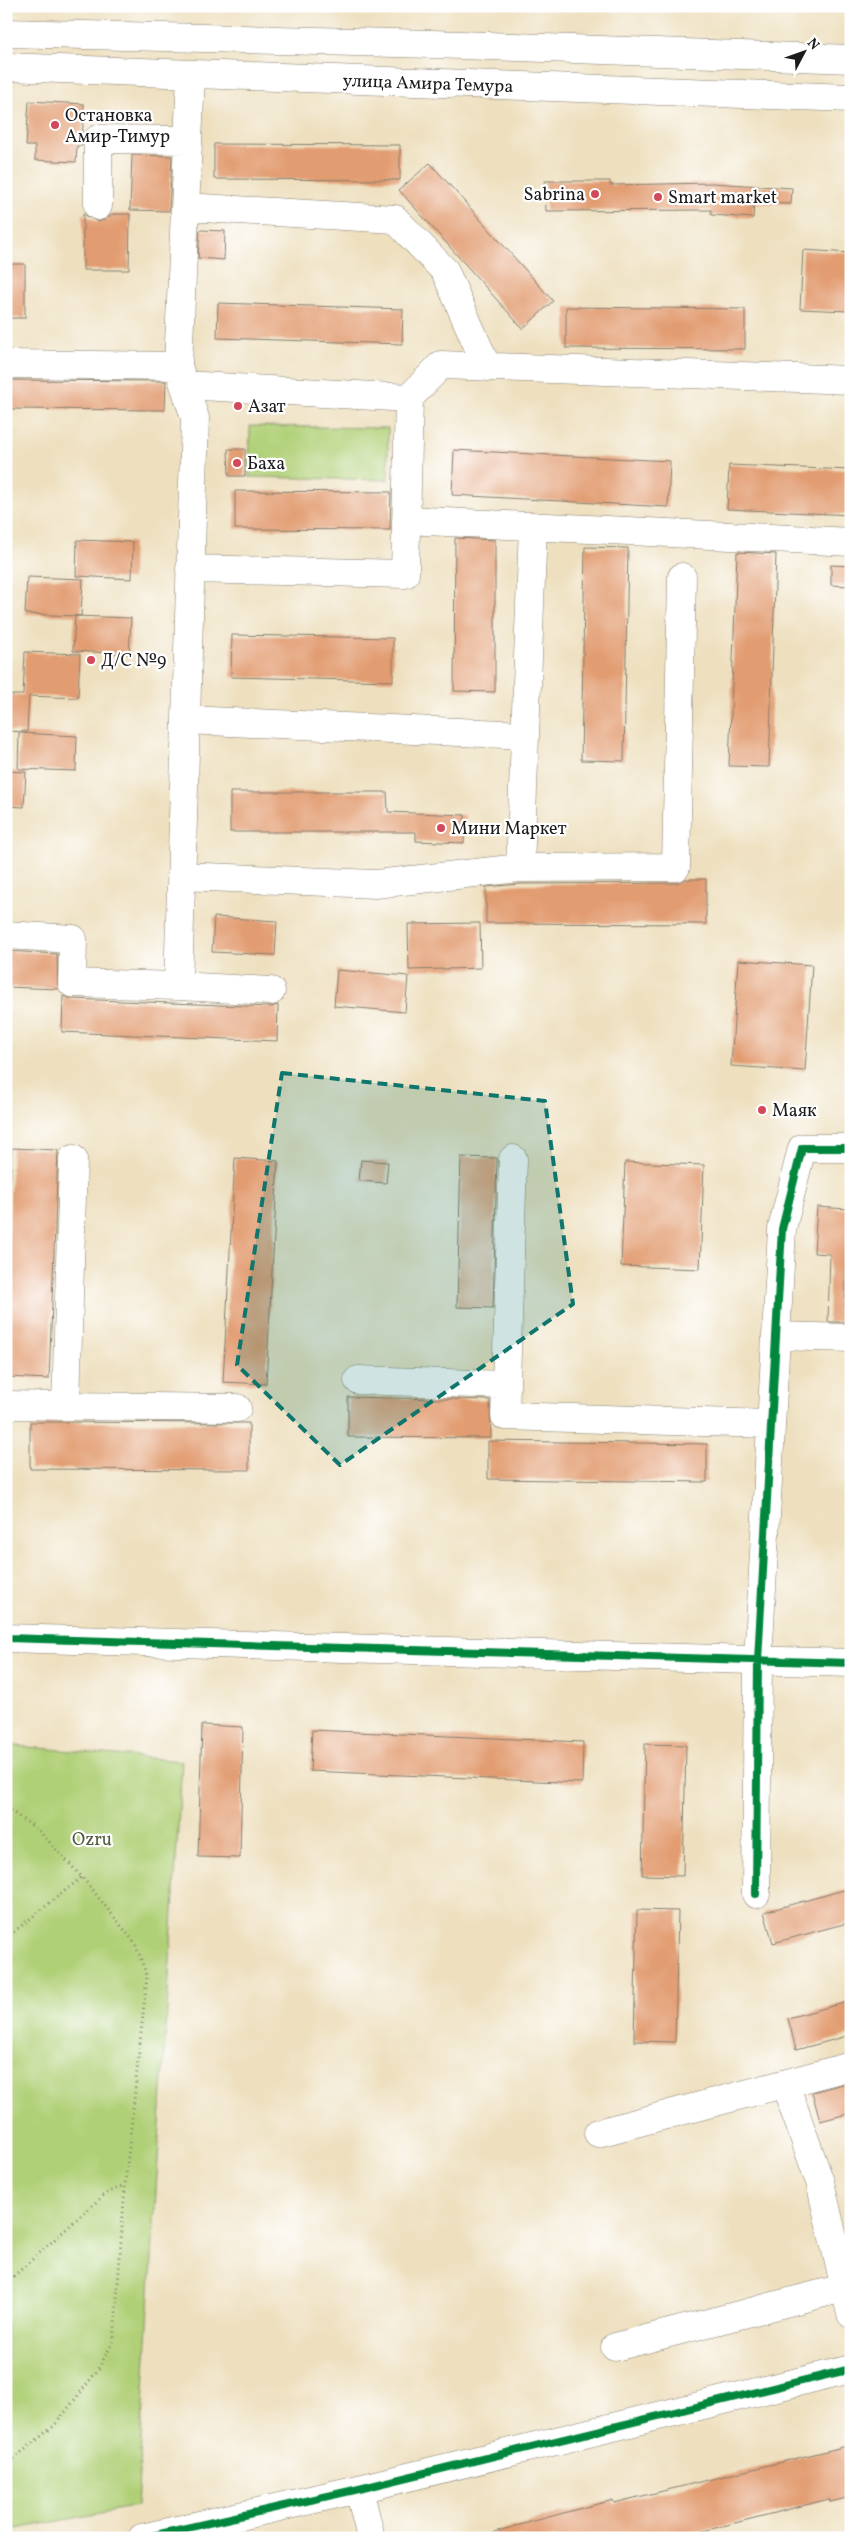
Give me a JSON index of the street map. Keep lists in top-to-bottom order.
{
  "streets": {
    "street": ["улица Амира Темура"]
  },
  "parks": ["Ozru"],
  "places": [
    "Остановка Амир-Тимур",
    "Sabrina",
    "Smart market",
    "Азат",
    "Баха",
    "Д/С №9",
    "Мини Маркет",
    "Маяк"
  ],
  "north": "top right"
}
